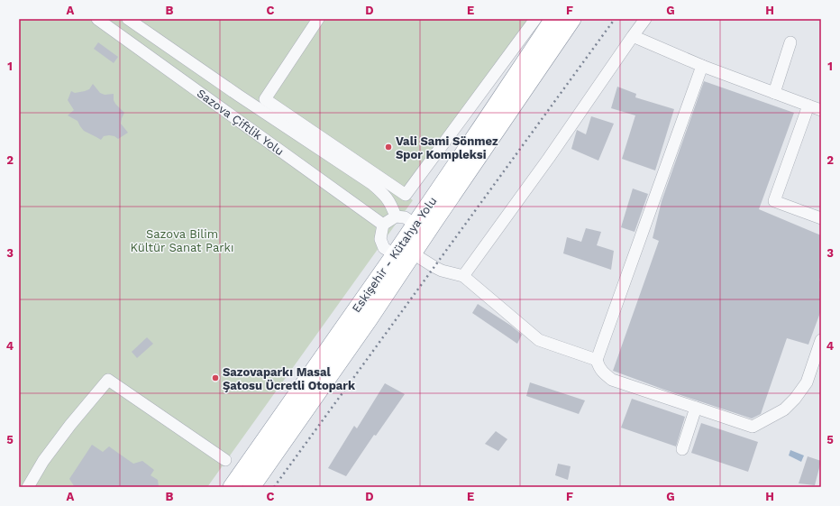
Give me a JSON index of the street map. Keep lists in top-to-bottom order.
{
  "streets": {
    "highway": ["Eskişehir - Kütahya Yolu"],
    "street": ["Sazova Çiftlik Yolu"]
  },
  "parks": ["Sazova Bilim Kültür Sanat Parkı"],
  "places": ["Vali Sami Sönmez Spor Kompleksi", "Sazovaparkı Masal Şatosu Ücretli Otopark"],
  "grid": {
    "columns": [
      "A",
      "B",
      "C",
      "D",
      "E",
      "F",
      "G",
      "H"
    ],
    "rows": [
      "1",
      "2",
      "3",
      "4",
      "5"
    ]
  }
}
